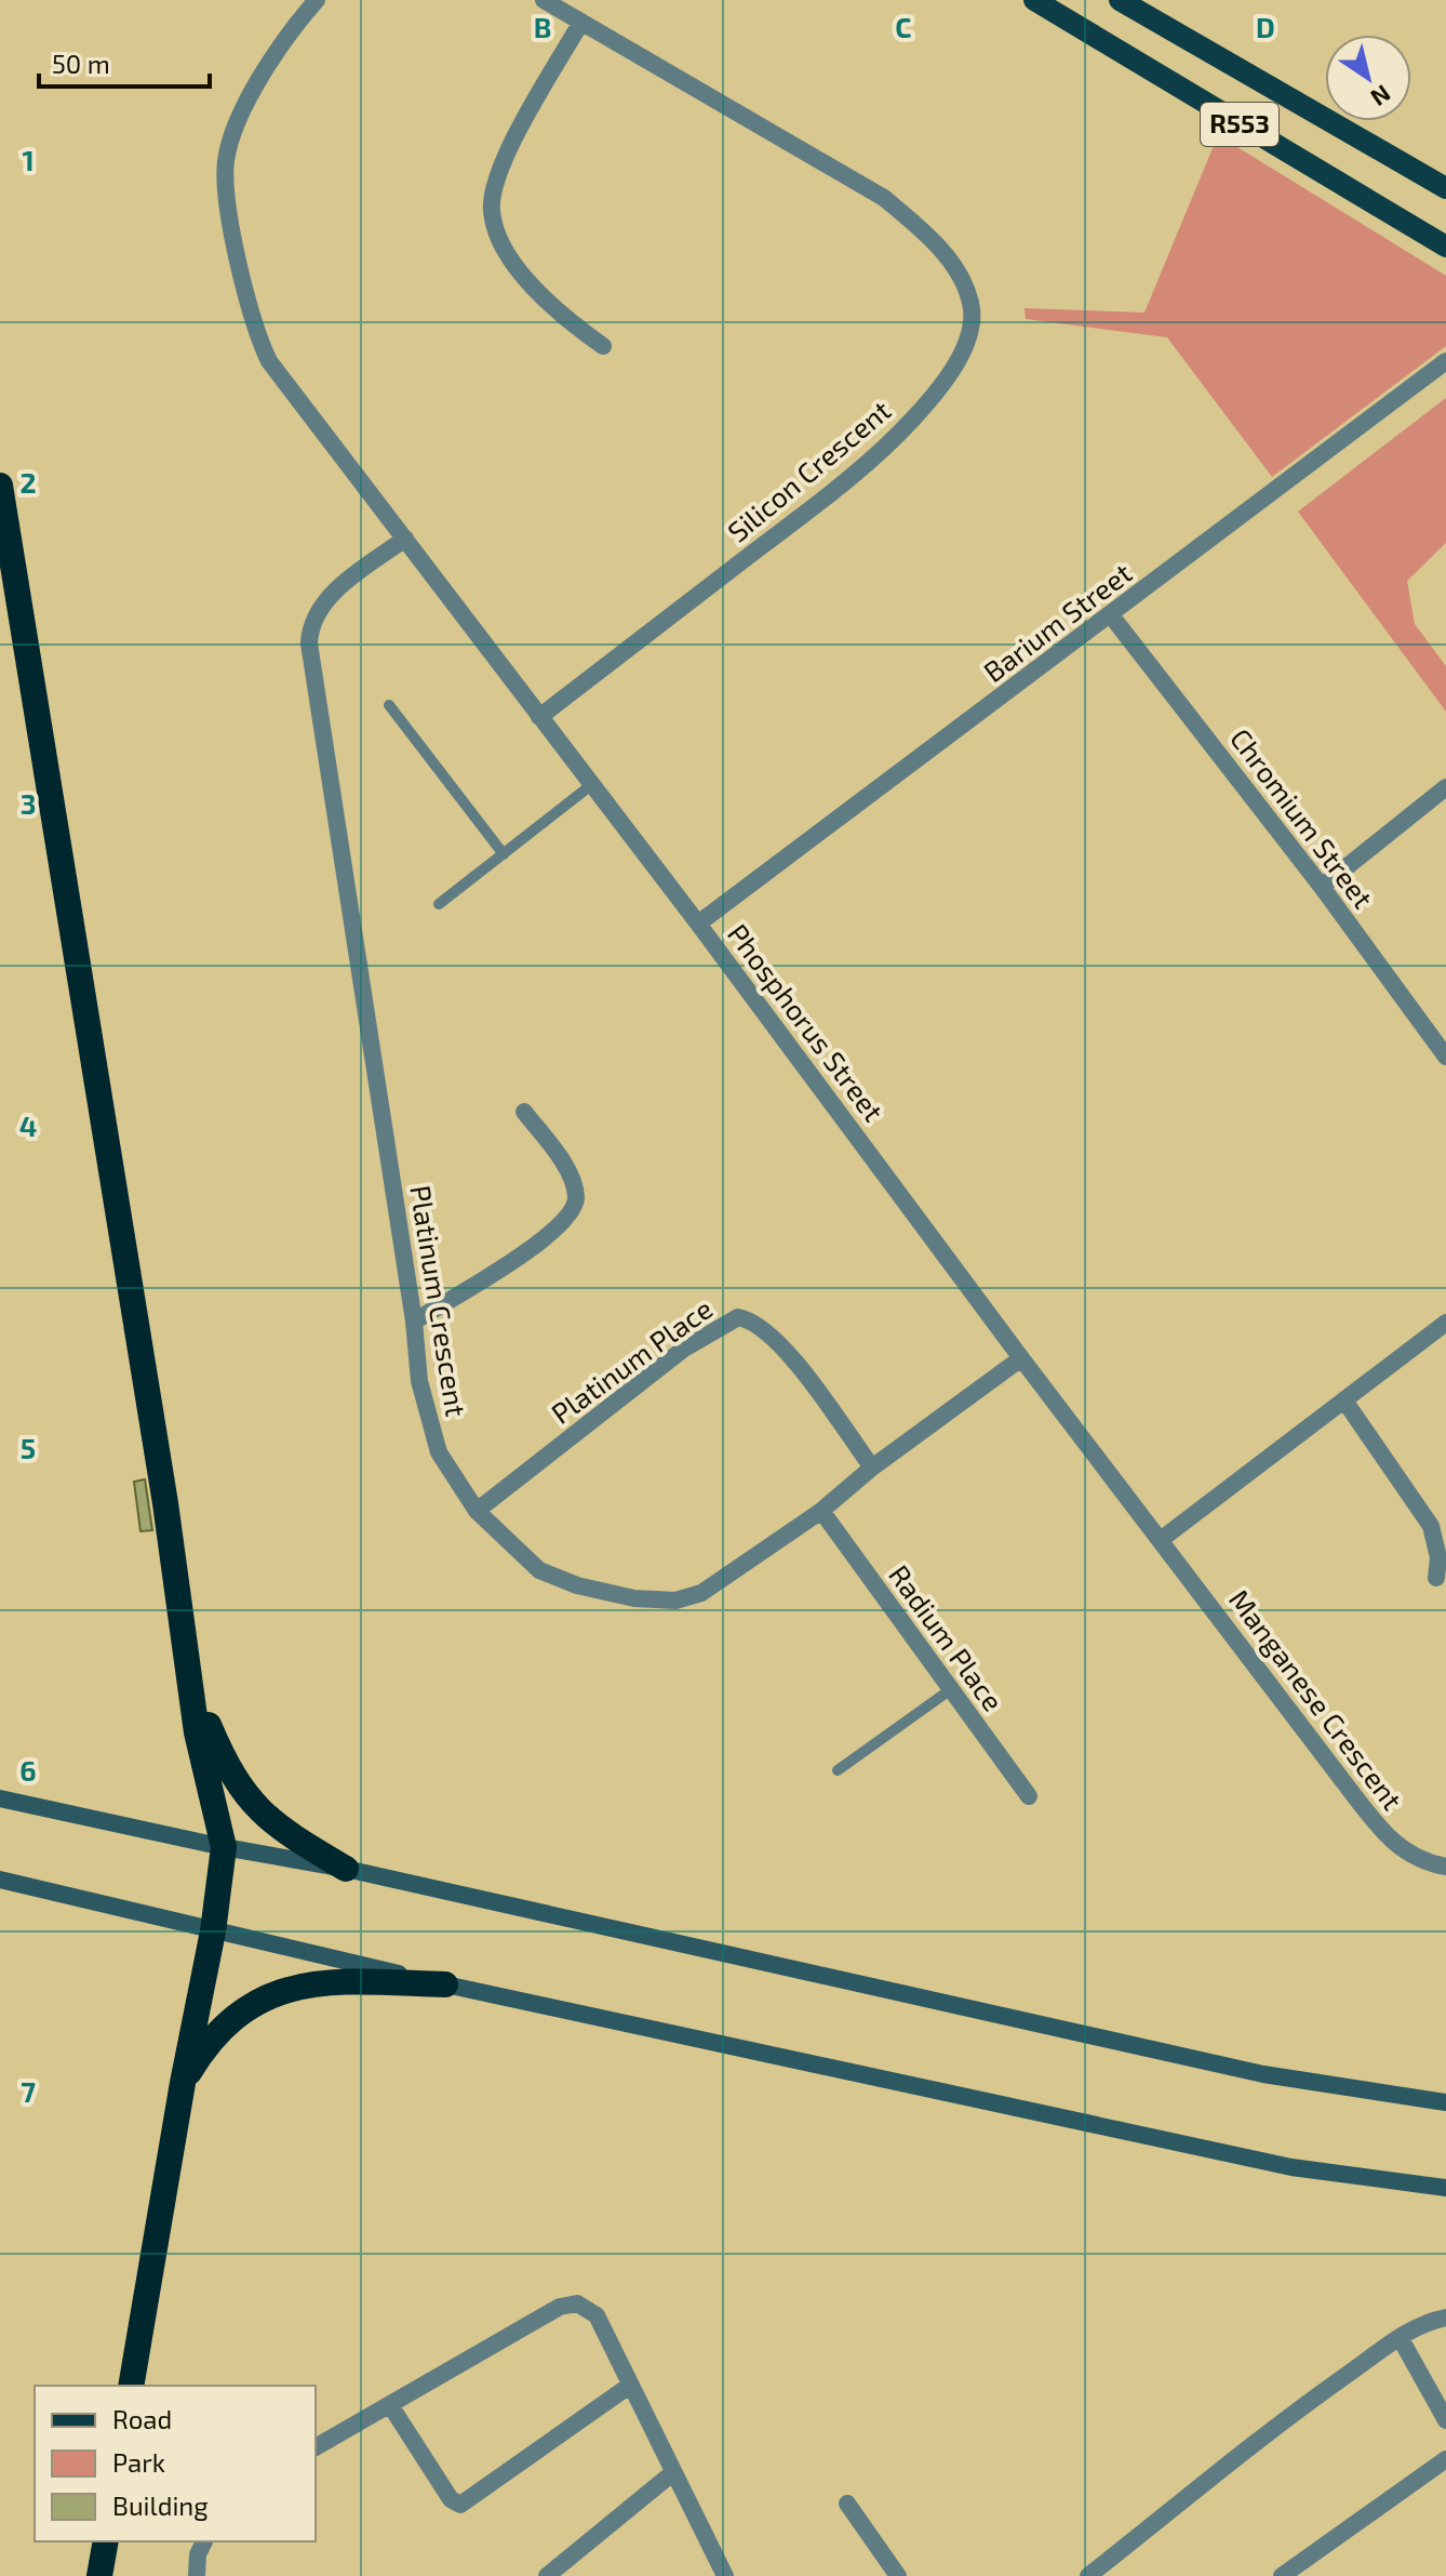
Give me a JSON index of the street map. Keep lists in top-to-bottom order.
{
  "streets": {
    "main road": ["R553"],
    "street": [
      "Silicon Crescent",
      "Barium Street",
      "Chromium Street",
      "Phosphorus Street",
      "Platinum Crescent",
      "Platinum Place",
      "Radium Place",
      "Manganese Crescent"
    ]
  },
  "crossings": [
    ["Silicon Crescent", "Phosphorus Street"],
    ["Barium Street", "Chromium Street"],
    ["Barium Street", "Phosphorus Street"],
    ["Phosphorus Street", "Platinum Crescent"],
    ["Phosphorus Street", "Manganese Crescent"],
    ["Platinum Crescent", "Platinum Place"],
    ["Platinum Crescent", "Radium Place"]
  ],
  "legend": ["Road", "Park", "Building"],
  "scale_bar": "50 m",
  "north": "bottom right",
  "grid": {
    "columns": ["B", "C", "D"],
    "rows": [
      "1",
      "2",
      "3",
      "4",
      "5",
      "6",
      "7"
    ]
  }
}
